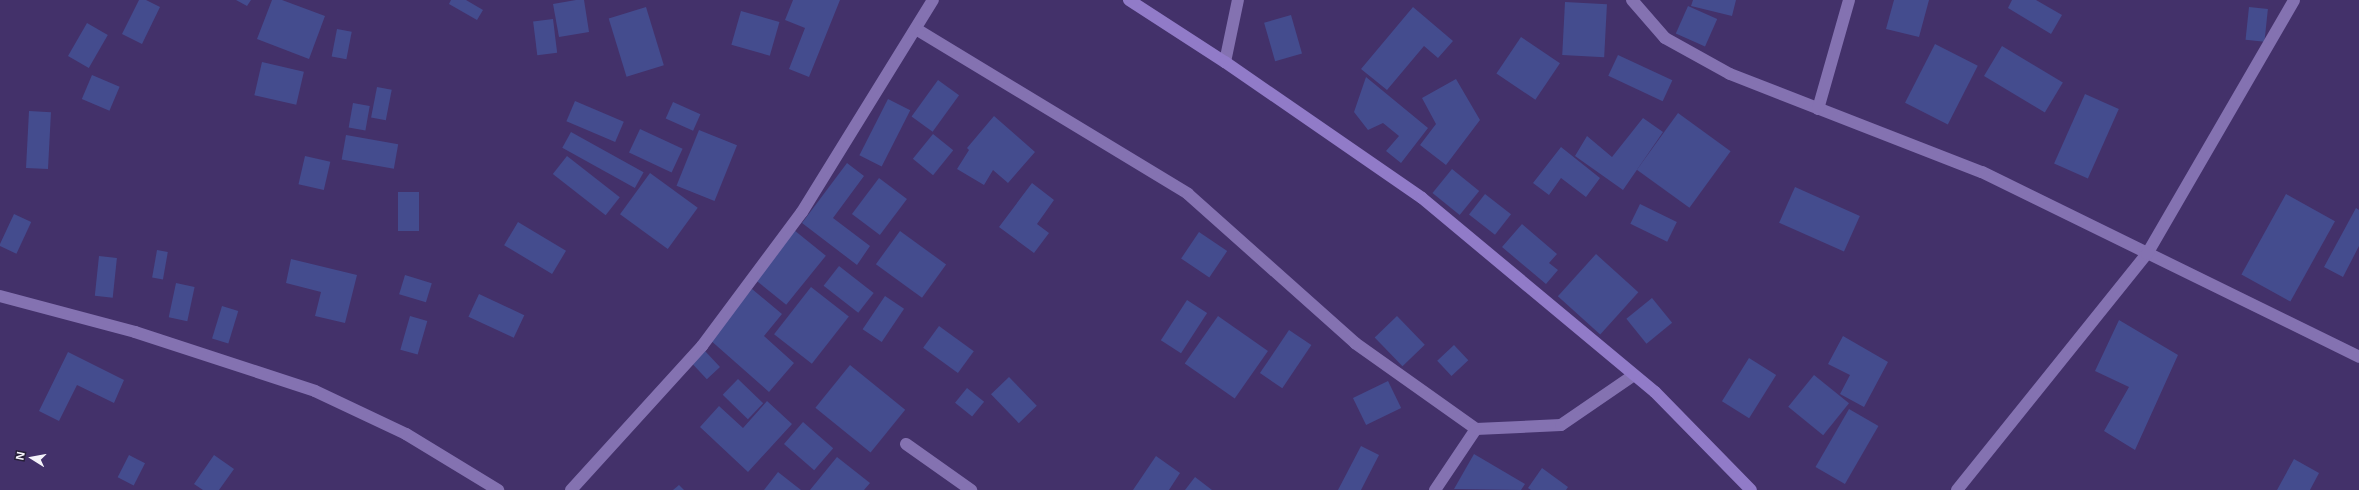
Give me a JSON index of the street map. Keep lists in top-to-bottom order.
{
  "north": "left"
}
